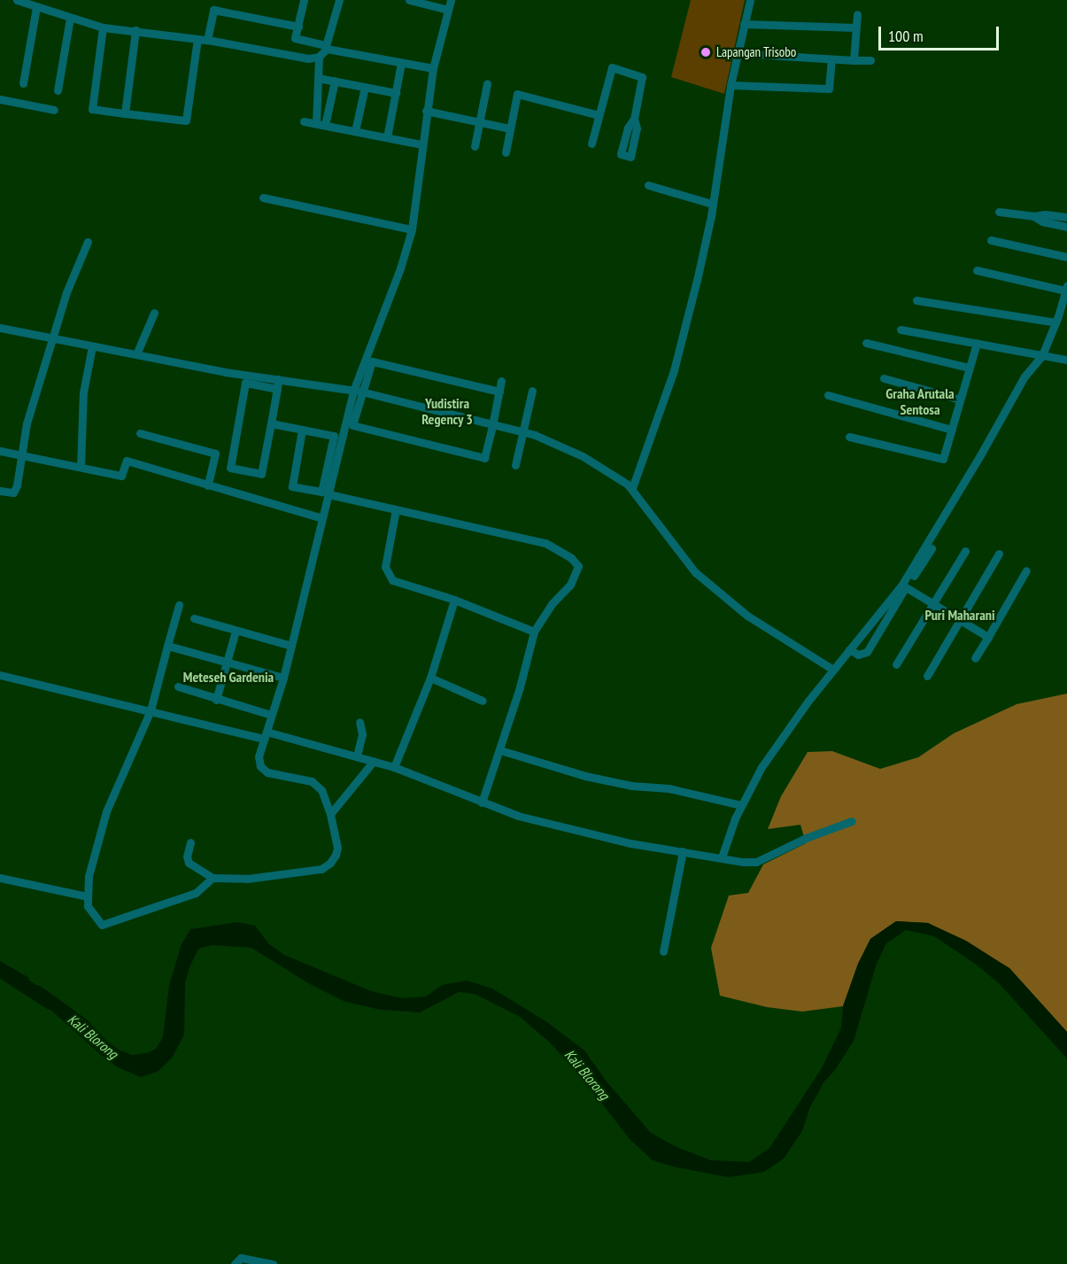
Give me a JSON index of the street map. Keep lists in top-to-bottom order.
{
  "districts": [
    "Graha Arutala Sentosa",
    "Yudistira Regency 3",
    "Puri Maharani",
    "Meteseh Gardenia"
  ],
  "water": ["Kali Blorong"],
  "places": ["Lapangan Trisobo"],
  "scale_bar": "100 m"
}
